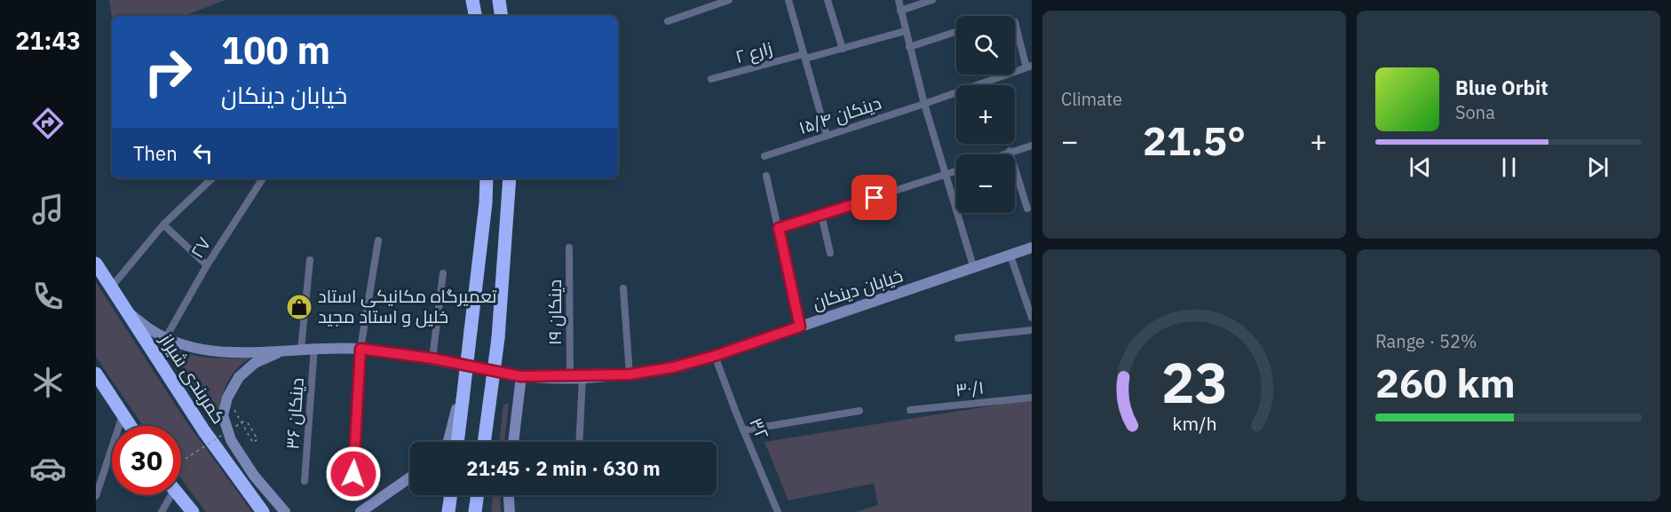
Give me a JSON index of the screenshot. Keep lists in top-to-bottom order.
{
  "streets": {
    "highway": ["کمربندی شیراز"],
    "main road": ["خیابان دینکان"],
    "street": [
      "۲ زارع",
      "۱۵/۴ دینکان",
      "۲۷",
      "۱۹ دینکان",
      "۳۰/۱",
      "۳۶ دینکان",
      "۳۲"
    ]
  },
  "crossings": [
    ["خیابان دینکان", "۱۹ دینکان"],
    ["خیابان دینکان", "۳۶ دینکان"],
    ["خیابان دینکان", "۳۲"]
  ],
  "places": {
    "shop": ["تعمیرگاه مکانیکی استاد خلیل و استاد مجید"]
  },
  "page": {
    "tabs": "21:43",
    "tile": [
      "Climate",
      ["Range · 52%", "260 km"]
    ],
    "map_buttons": ["+", "−"],
    "turn": ["100 m", "خیابان دینکان"],
    "song": ["Blue Orbit", "Sona"],
    "heat": ["−", "21.5°", "+"],
    "then": "Then",
    "limit": "30",
    "trip": "21:45 · 2 min · 630 m",
    "gauge": ["23", "km/h"]
  }
}
